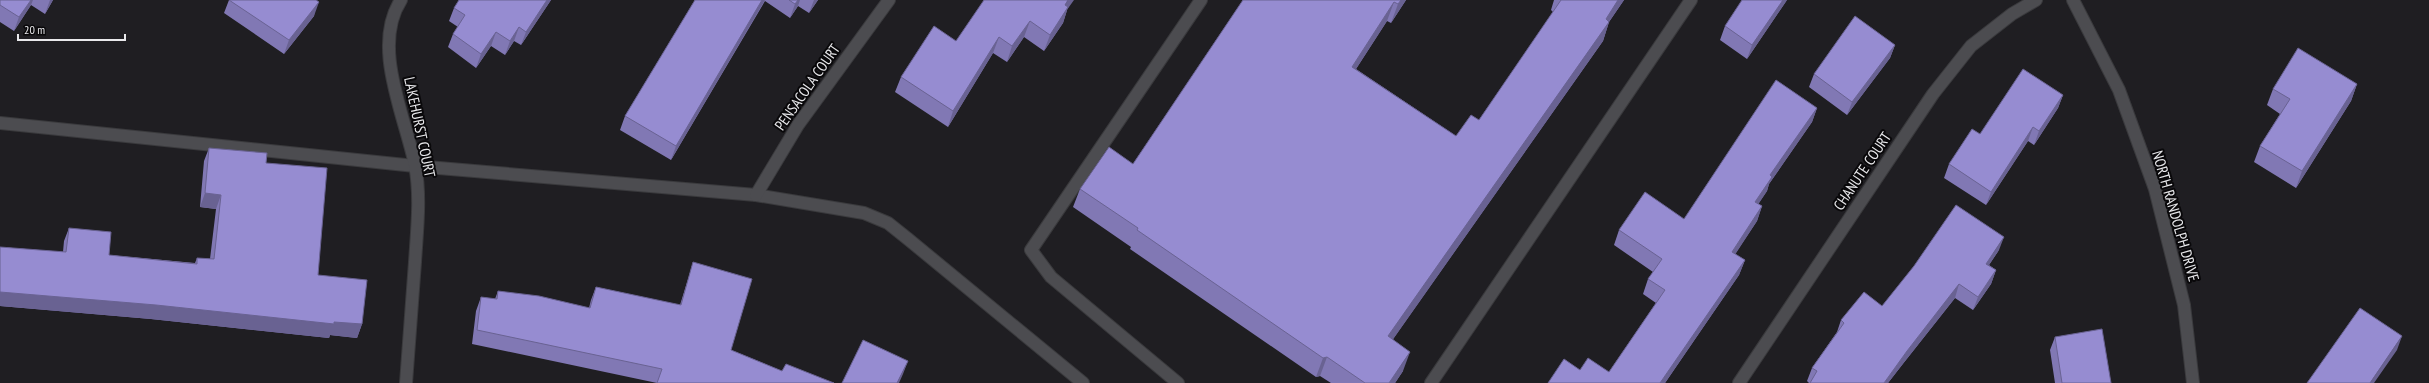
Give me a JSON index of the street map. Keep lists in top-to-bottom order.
{
  "streets": {
    "street": [
      "PENSACOLA COURT",
      "LAKEHURST COURT",
      "CHANUTE COURT",
      "NORTH RANDOLPH DRIVE"
    ]
  },
  "scale_bar": "20 m"
}
